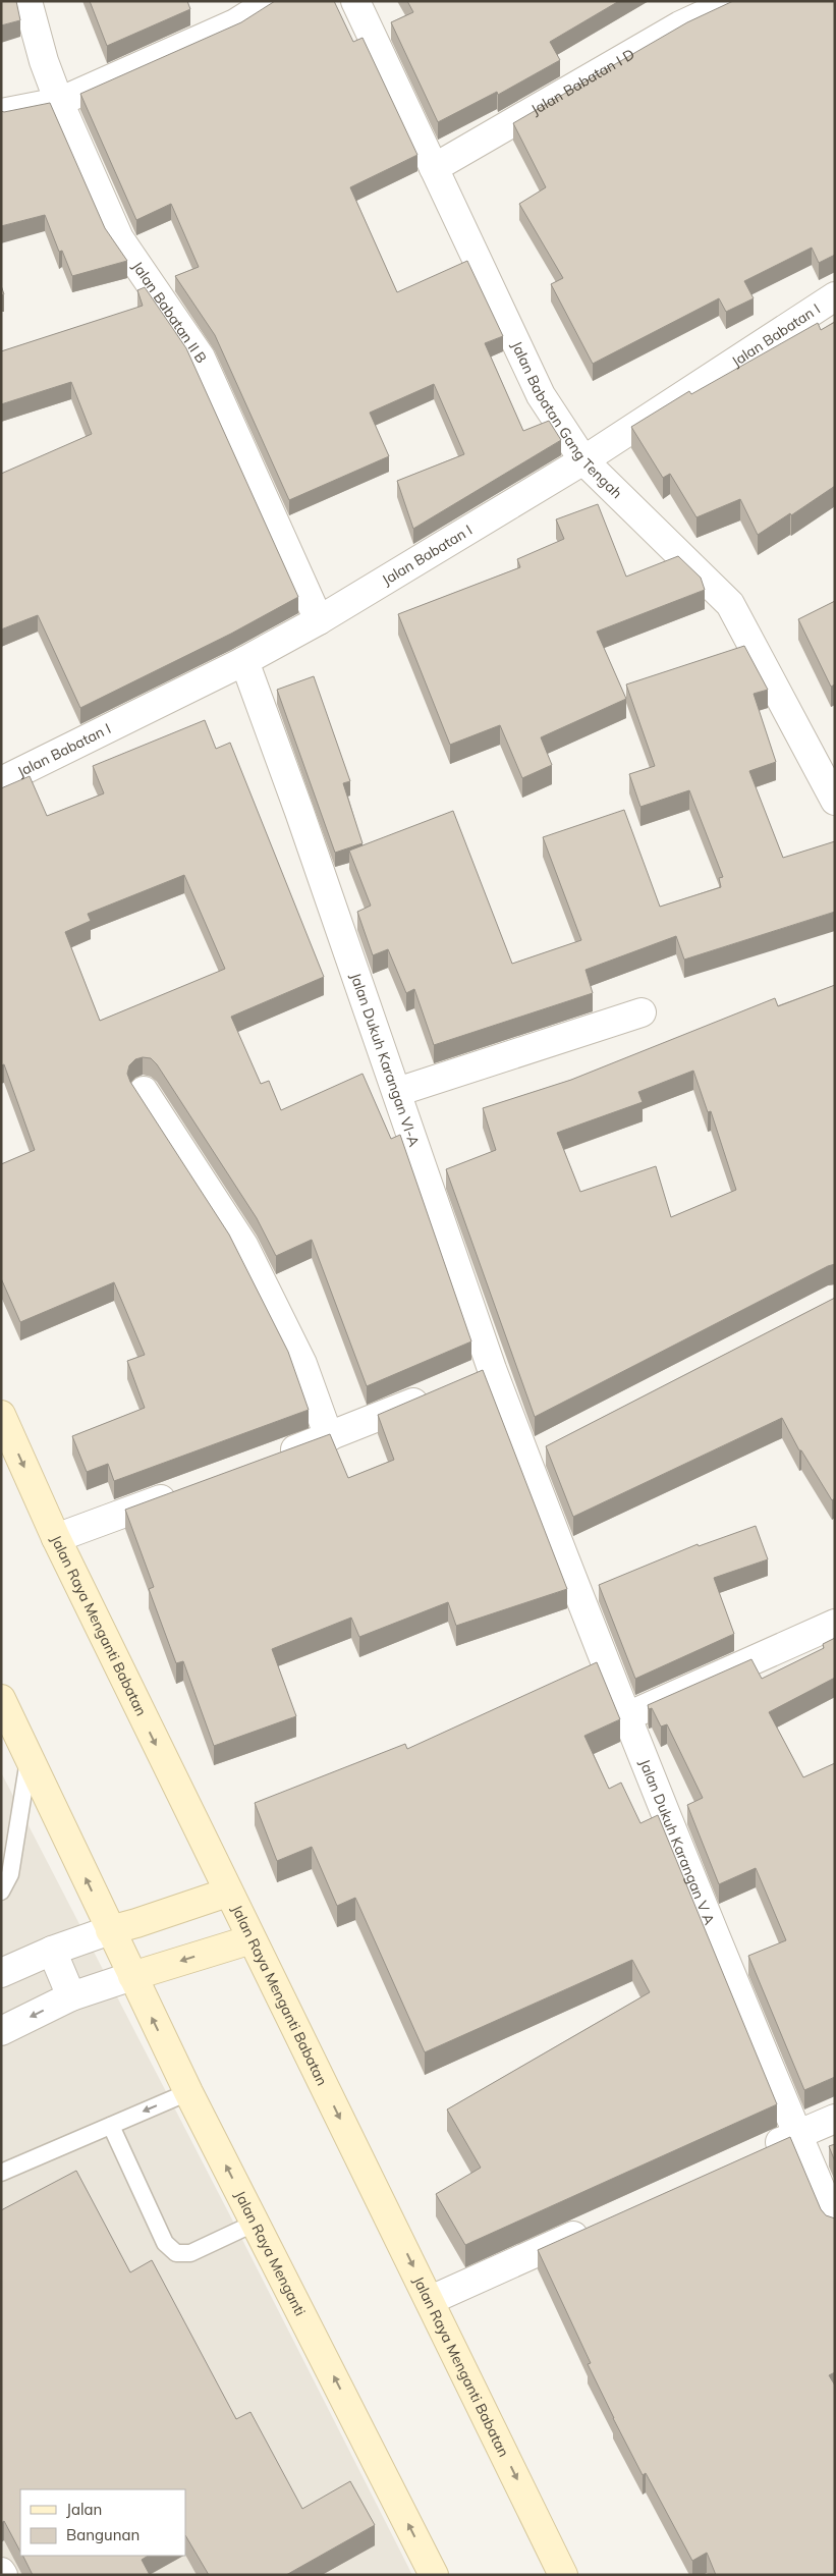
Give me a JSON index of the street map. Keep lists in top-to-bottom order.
{
  "streets": {
    "main road": ["Jalan Raya Menganti Babatan", "Jalan Raya Menganti"],
    "street": [
      "Jalan Babatan I D",
      "Jalan Babatan II B",
      "Jalan Babatan I",
      "Jalan Babatan Gang Tengah",
      "Jalan Dukuh Karangan VI-A",
      "Jalan Dukuh Karangan V A"
    ]
  },
  "crossings": [
    ["Jalan Babatan I D", "Jalan Babatan Gang Tengah"],
    ["Jalan Babatan II B", "Jalan Babatan I"],
    ["Jalan Babatan I", "Jalan Babatan Gang Tengah"],
    ["Jalan Babatan I", "Jalan Dukuh Karangan VI-A"],
    ["Jalan Dukuh Karangan VI-A", "Jalan Dukuh Karangan V A"]
  ],
  "one_way": ["Jalan Raya Menganti Babatan", "Jalan Raya Menganti"],
  "legend": ["Jalan", "Bangunan"]
}
